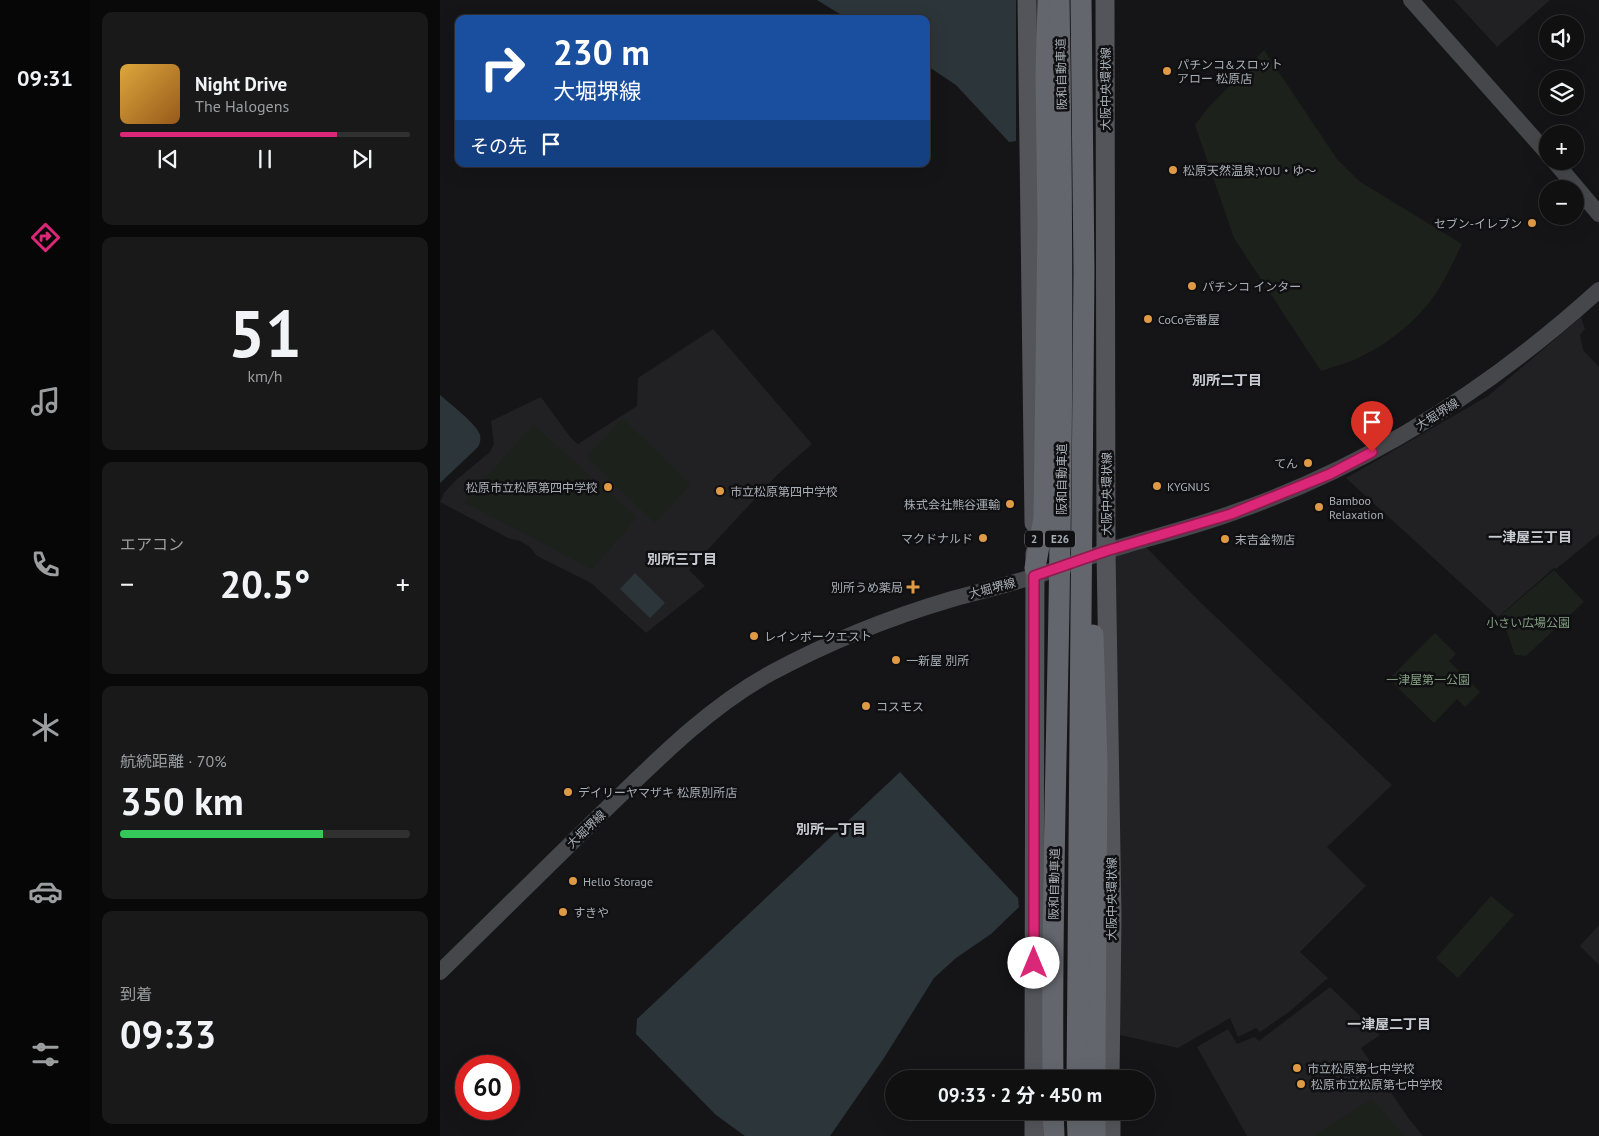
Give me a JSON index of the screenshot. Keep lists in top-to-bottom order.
{
  "streets": {
    "highway": ["阪和自動車道", "E26"],
    "main road": ["大阪中央環状線", "大堀堺線", "2"]
  },
  "crossings": [
    ["大阪中央環状線", "大堀堺線"],
    ["大堀堺線", "2"]
  ],
  "districts": [
    "別所二丁目",
    "一津屋三丁目",
    "別所三丁目",
    "別所一丁目",
    "一津屋二丁目"
  ],
  "parks": ["小さい広場公園", "一津屋第一公園"],
  "places": {
    "other": [
      "パチンコ&スロット アロー 松原店",
      "松原天然温泉;YOU・ゆ〜",
      "セブン-イレブン",
      "パチンコ インター",
      "CoCo壱番屋",
      "てん",
      "KYGNUS",
      "松原市立松原第四中学校",
      "市立松原第四中学校",
      "株式会社熊谷運輸",
      "Bamboo Relaxation",
      "マクドナルド",
      "末吉金物店",
      "レインボークエスト",
      "一新屋 別所",
      "コスモス",
      "デイリーヤマザキ 松原別所店",
      "Hello Storage",
      "すきや",
      "市立松原第七中学校",
      "松原市立松原第七中学校"
    ],
    "health": ["別所うめ薬局"]
  },
  "page": {
    "tabs": "09:31",
    "map_buttons": ["+", "−"],
    "turn": ["230 m", "大堀堺線"],
    "song": ["Night Drive", "The Halogens"],
    "then": "その先",
    "tile": [
      ["51", "km/h"],
      "エアコン",
      ["航続距離 · 70%", "350 km"],
      ["到着", "09:33"]
    ],
    "heat": ["−", "20.5°", "+"],
    "limit": "60",
    "trip": "09:33 · 2 分 · 450 m"
  }
}
